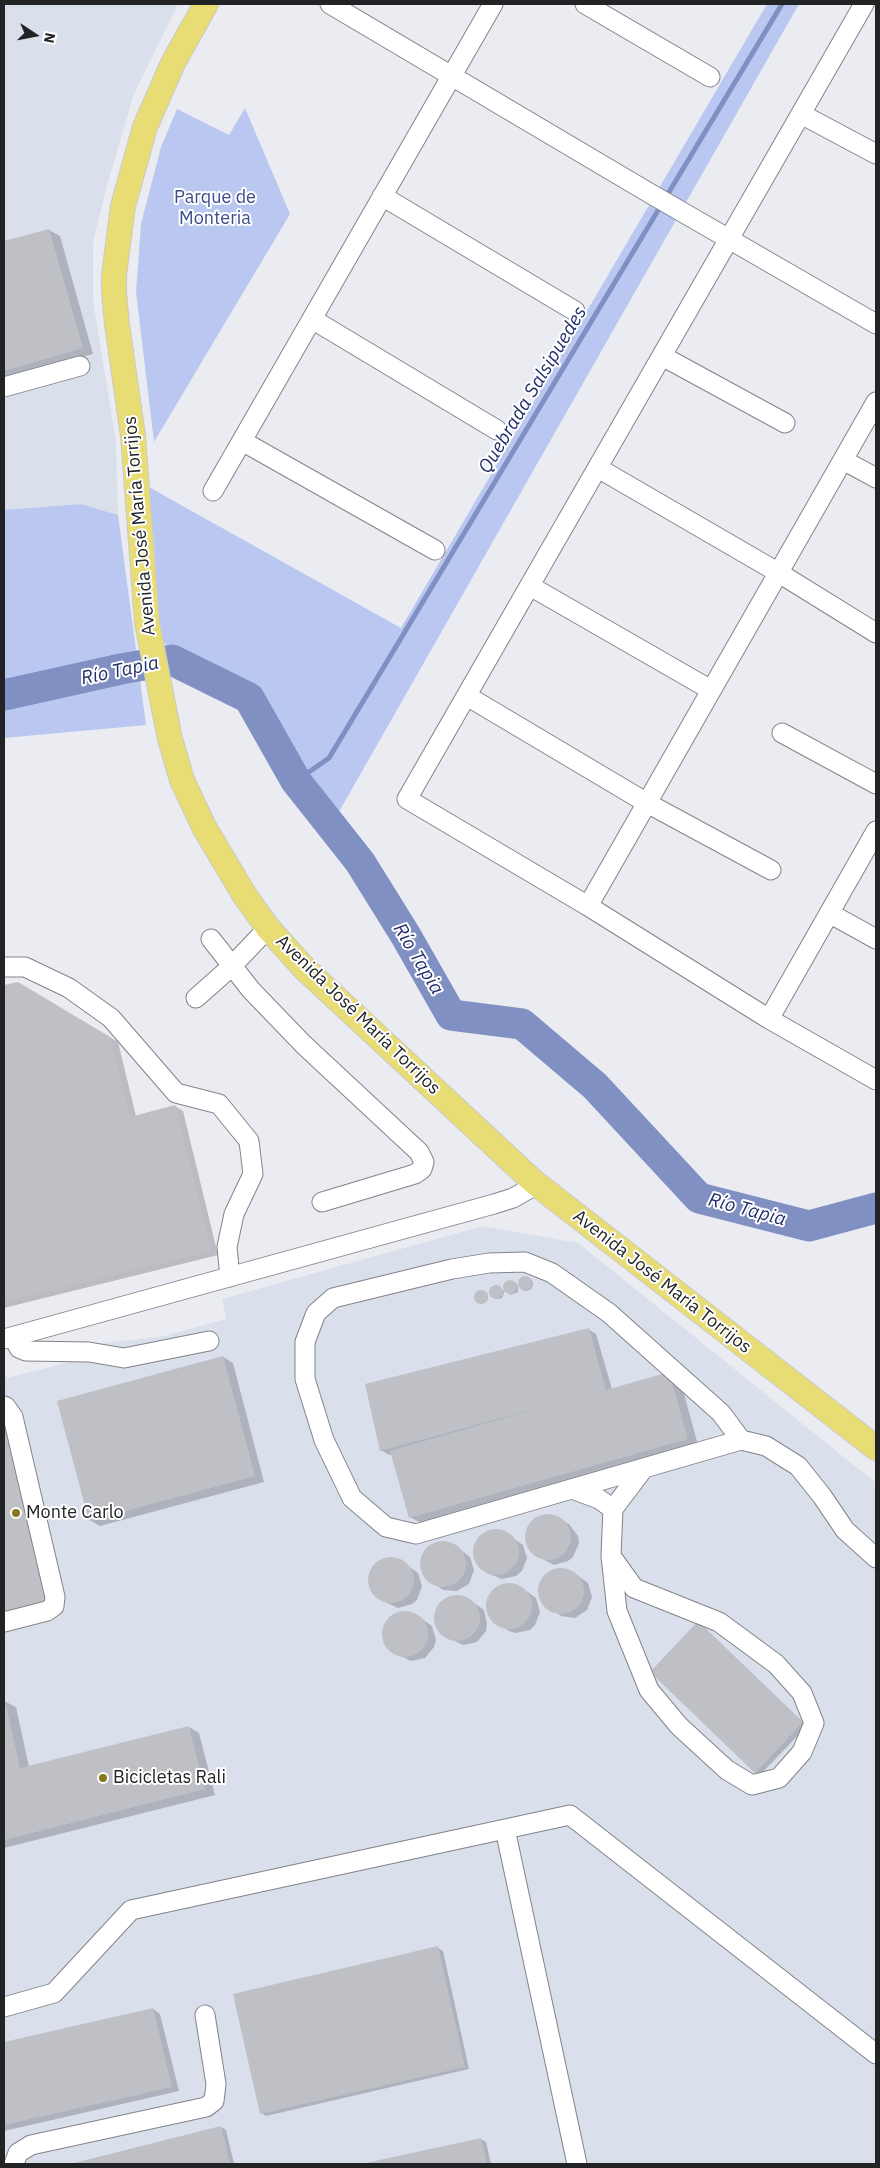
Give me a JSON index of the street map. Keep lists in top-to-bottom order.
{
  "streets": {
    "main road": ["Avenida José María Torrijos"]
  },
  "water": ["Quebrada Salsipuedes", "Río Tapia"],
  "parks": ["Parque de Monteria"],
  "places": ["Monte Carlo", "Bicicletas Rali"],
  "north": "right"
}
